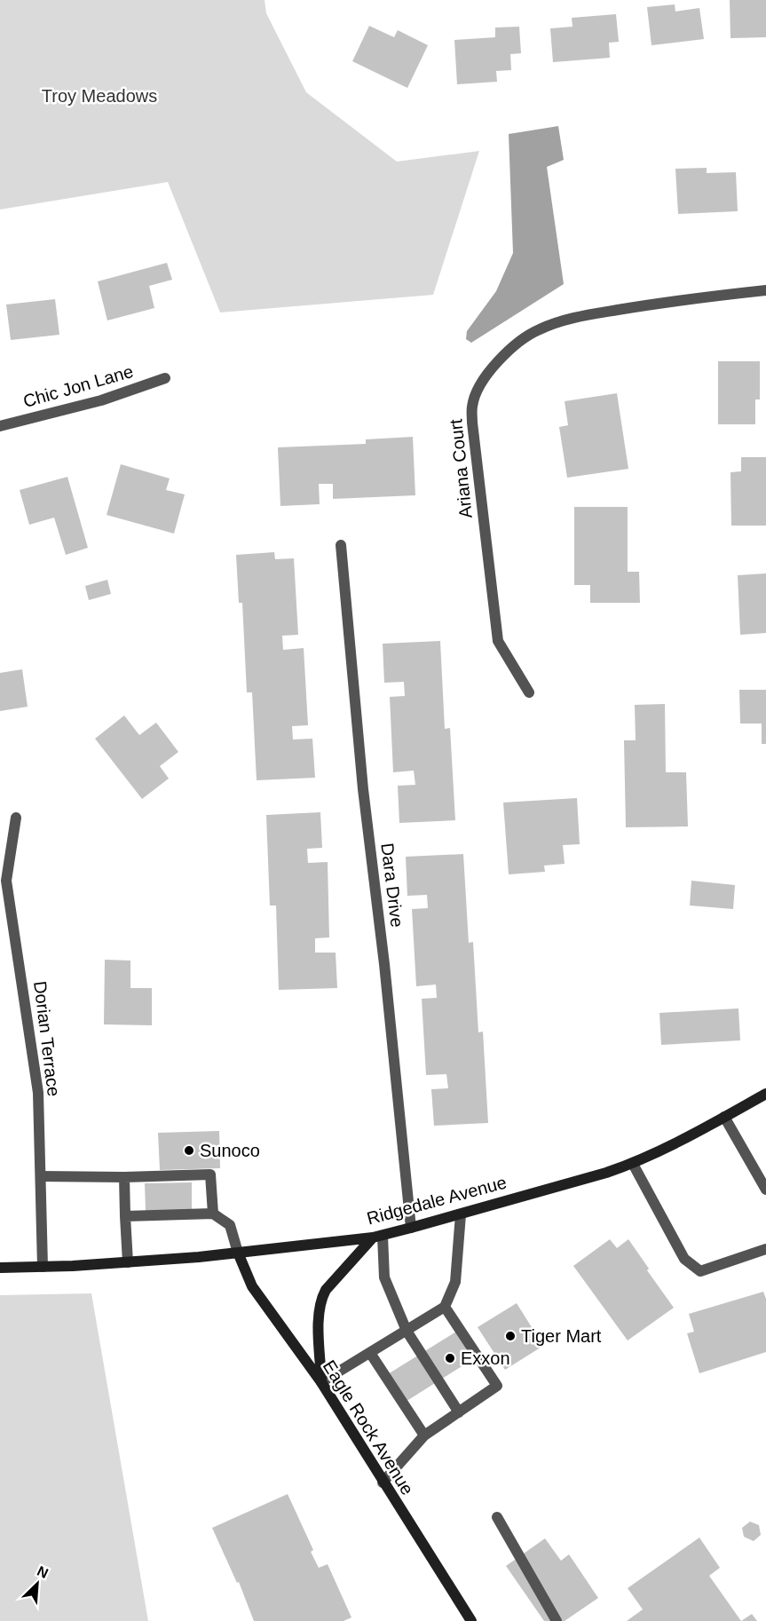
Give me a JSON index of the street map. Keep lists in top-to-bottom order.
{
  "streets": {
    "main road": ["Ridgedale Avenue", "Eagle Rock Avenue"],
    "street": [
      "Chic Jon Lane",
      "Ariana Court",
      "Dara Drive",
      "Dorian Terrace"
    ]
  },
  "crossings": [
    ["Dara Drive", "Ridgedale Avenue"],
    ["Dorian Terrace", "Ridgedale Avenue"],
    ["Ridgedale Avenue", "Eagle Rock Avenue"]
  ],
  "parks": ["Troy Meadows"],
  "places": ["Sunoco", "Tiger Mart", "Exxon"],
  "north": "top right"
}
